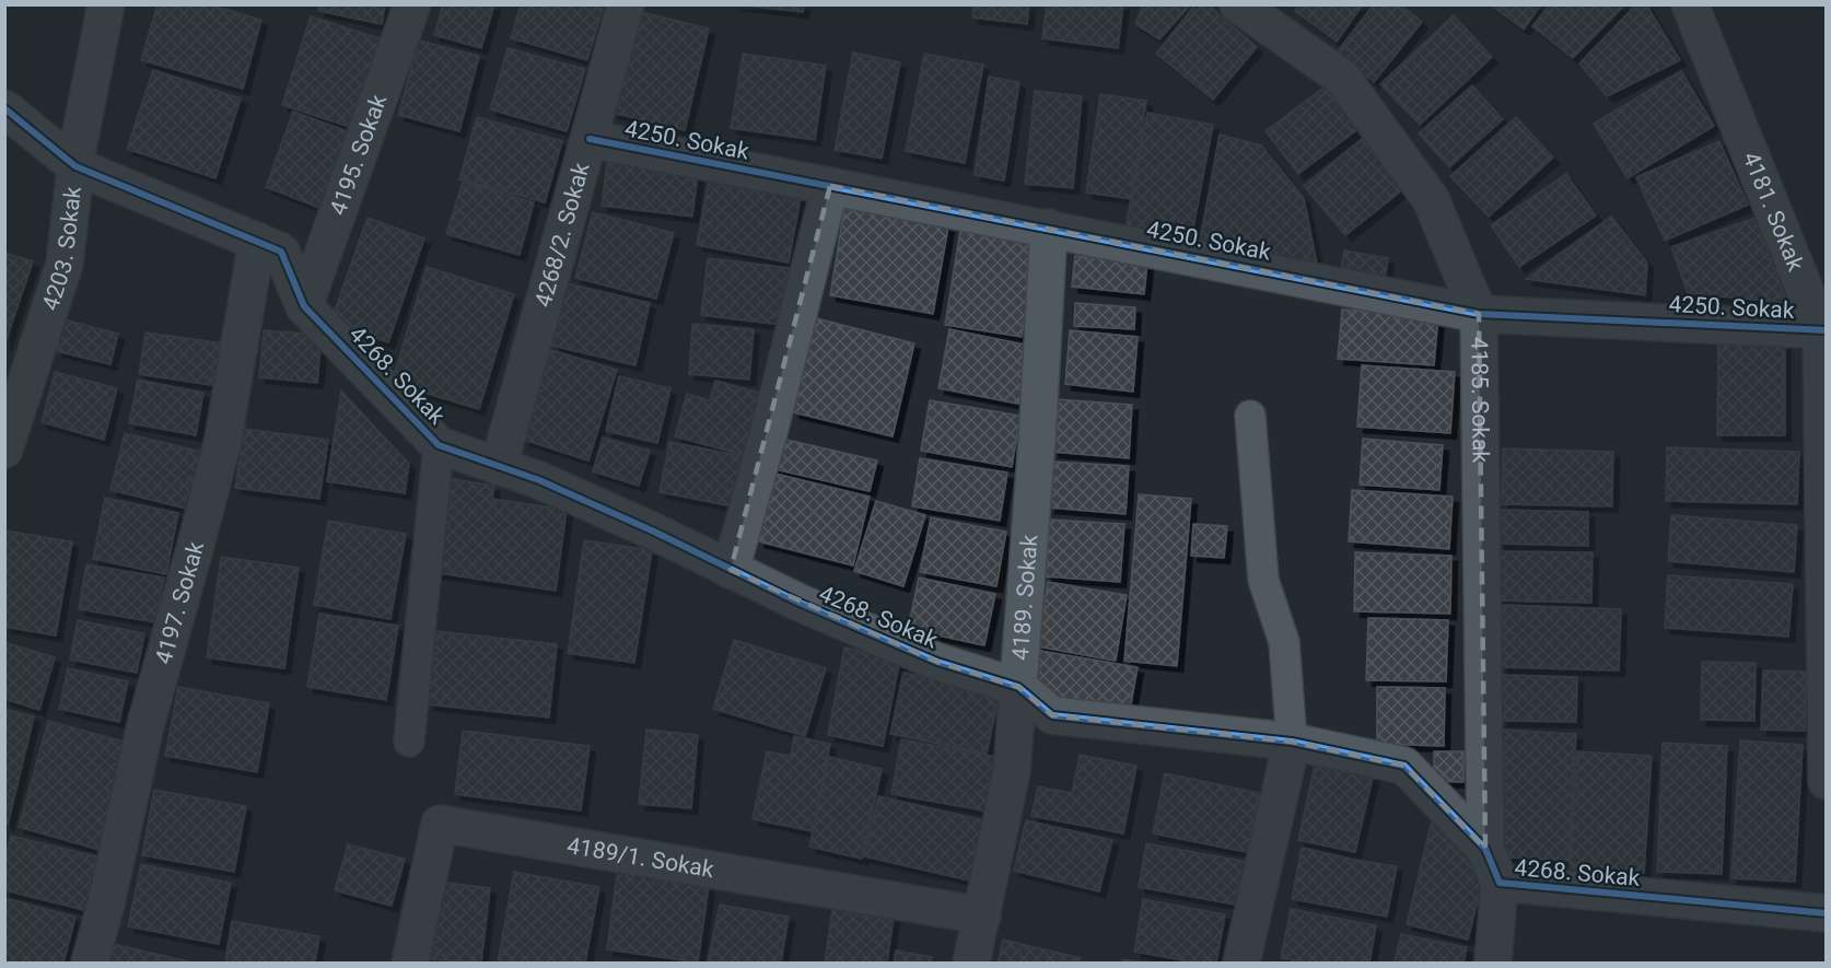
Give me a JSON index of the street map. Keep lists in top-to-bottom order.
{
  "streets": {
    "street": [
      "4250. Sokak",
      "4195. Sokak",
      "4181. Sokak",
      "4268/2. Sokak",
      "4203. Sokak",
      "4268. Sokak",
      "4185. Sokak",
      "4189. Sokak",
      "4197. Sokak",
      "4189/1. Sokak"
    ]
  },
  "crossings": [
    ["4250. Sokak", "4181. Sokak"],
    ["4250. Sokak", "4268/2. Sokak"],
    ["4250. Sokak", "4185. Sokak"],
    ["4250. Sokak", "4189. Sokak"],
    ["4195. Sokak", "4268. Sokak"],
    ["4268/2. Sokak", "4268. Sokak"],
    ["4203. Sokak", "4268. Sokak"],
    ["4268. Sokak", "4185. Sokak"],
    ["4268. Sokak", "4189. Sokak"],
    ["4268. Sokak", "4197. Sokak"],
    ["4189. Sokak", "4189/1. Sokak"]
  ]
}
